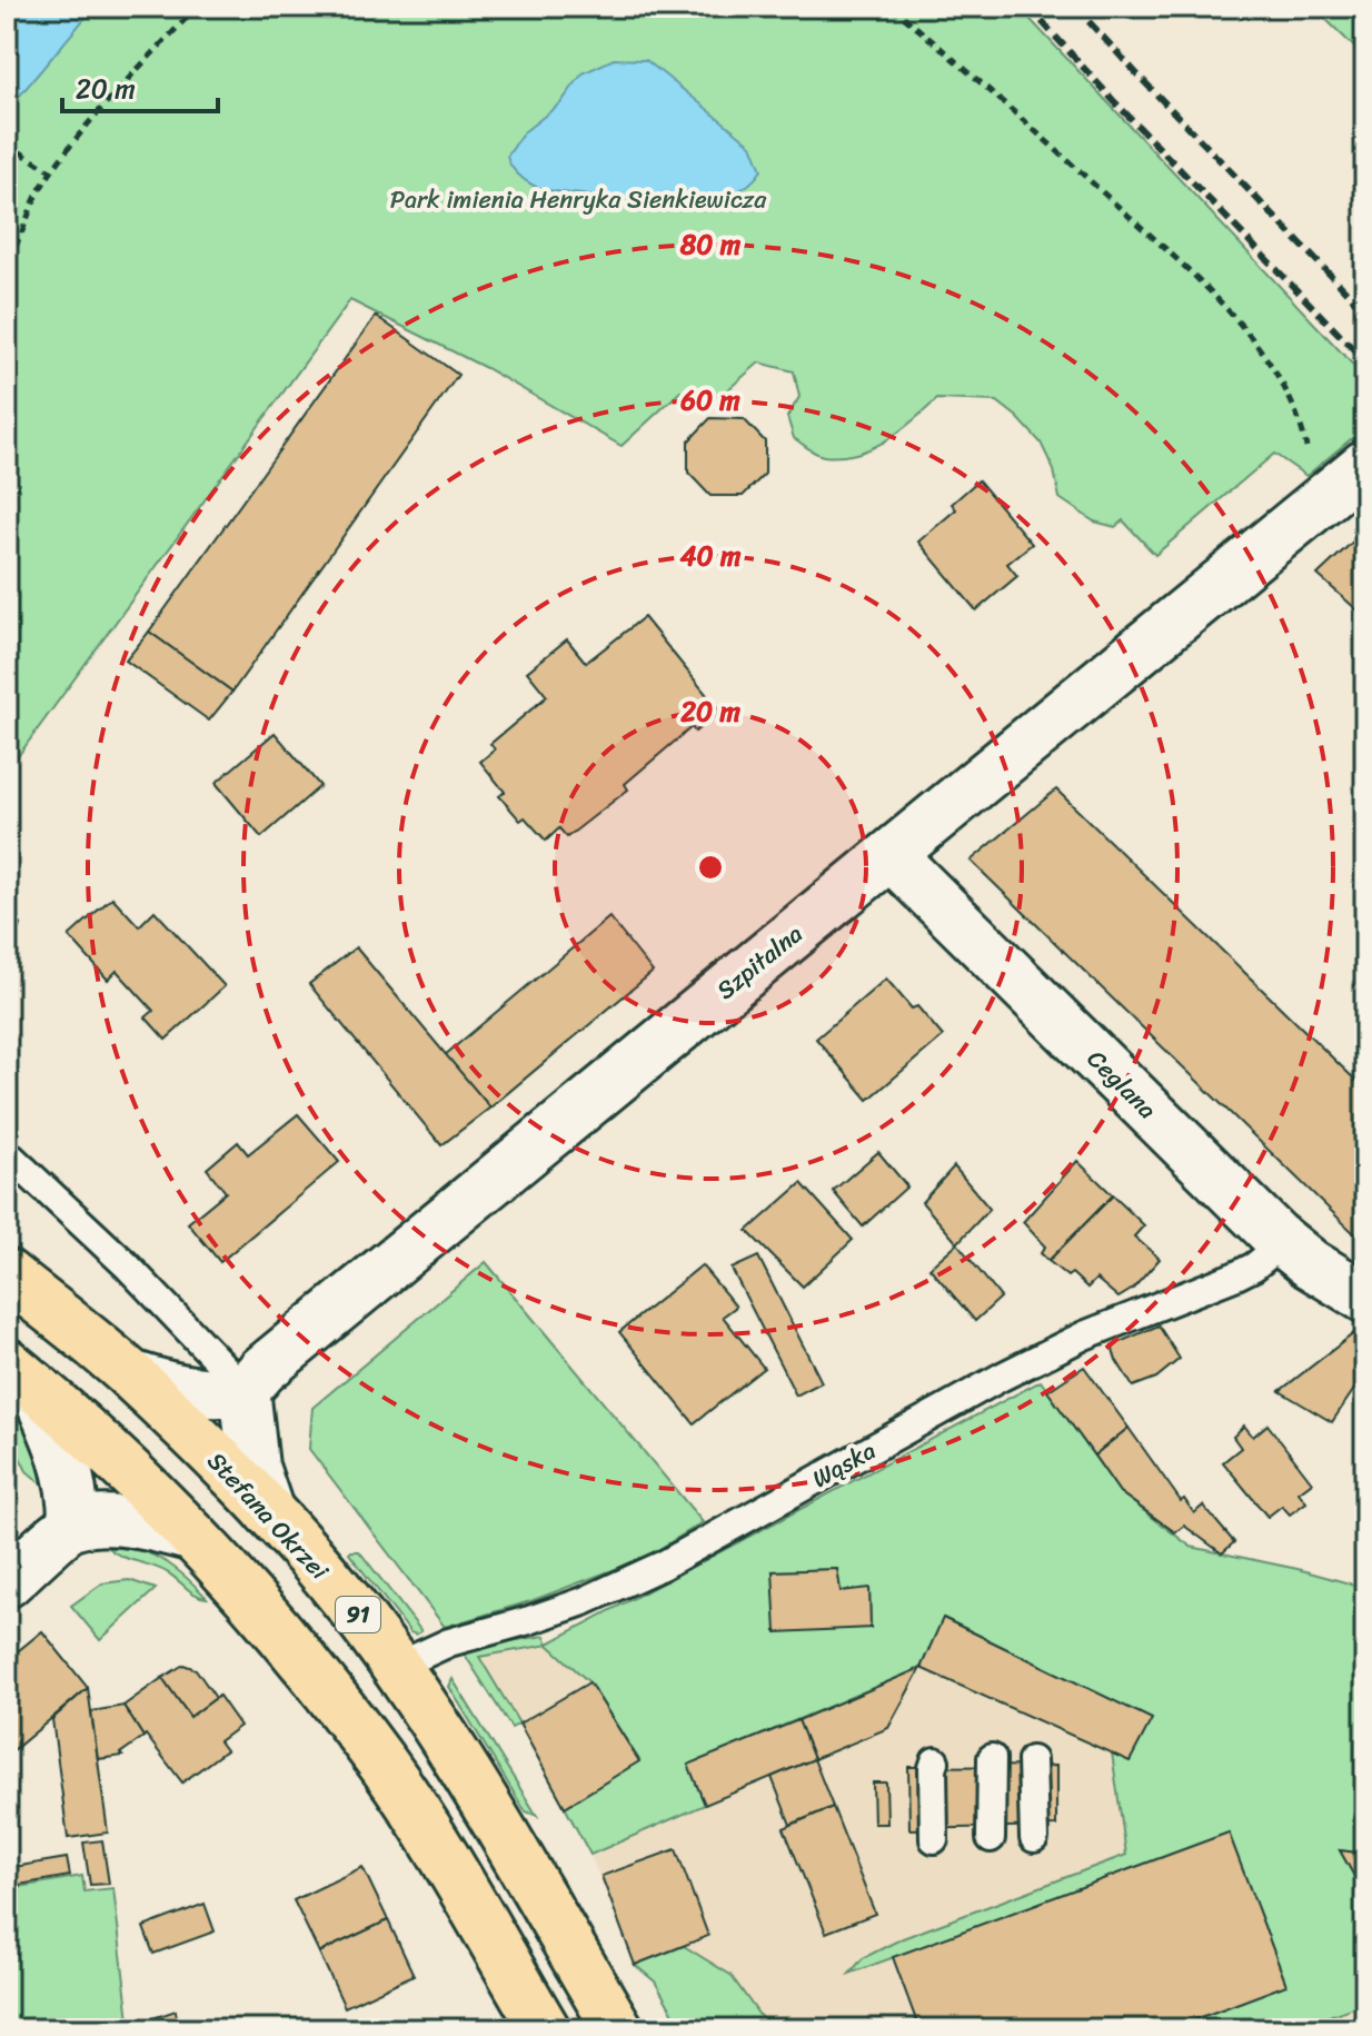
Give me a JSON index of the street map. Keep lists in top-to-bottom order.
{
  "streets": {
    "main road": ["Stefana Okrzei", "91"],
    "street": ["Szpitalna", "Ceglana"],
    "lane": ["Wąska"]
  },
  "crossings": [
    ["Szpitalna", "Ceglana"],
    ["Ceglana", "Wąska"],
    ["Wąska", "Stefana Okrzei"]
  ],
  "parks": ["Park imienia Henryka Sienkiewicza"],
  "scale_bar": "20 m",
  "rings": [
    "80 m",
    "60 m",
    "40 m",
    "20 m"
  ]
}
